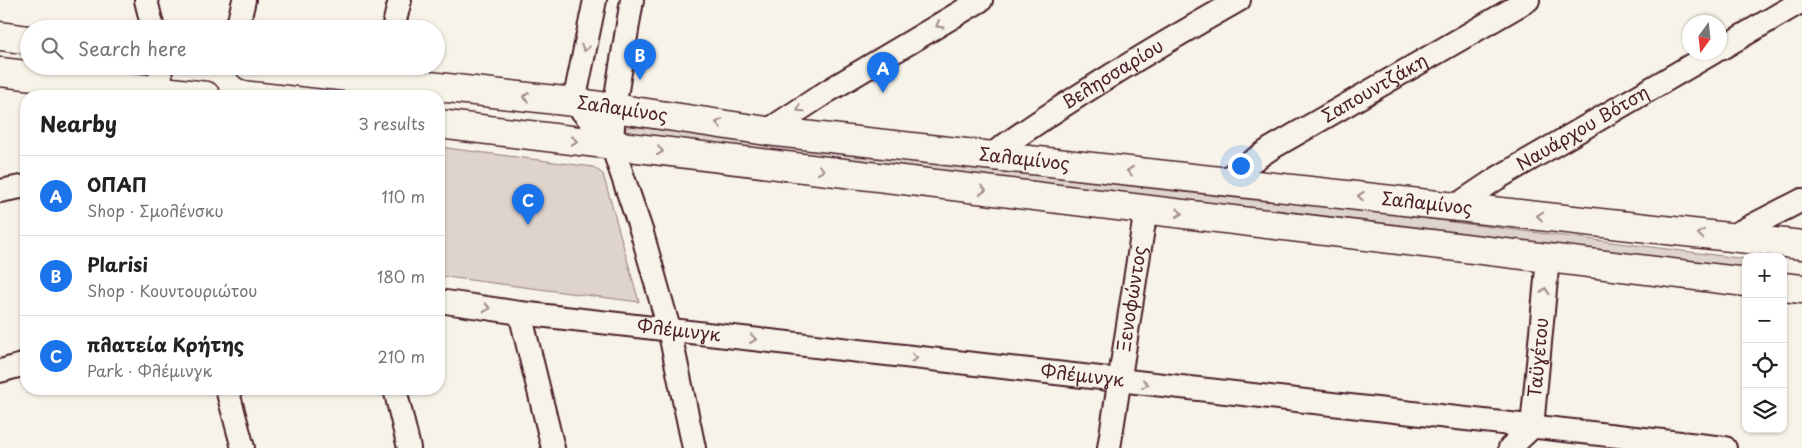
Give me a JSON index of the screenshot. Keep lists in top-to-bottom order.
{
  "streets": {
    "main road": ["Σαλαμίνος"],
    "street": [
      "Βελησσαρίου",
      "Σαπουντζάκη",
      "Ναυάρχου Βότση",
      "Ξενοφώντος",
      "Φλέμινγκ",
      "Ταϋγέτου"
    ]
  },
  "crossings": [
    ["Βελησσαρίου", "Σαλαμίνος"],
    ["Σαπουντζάκη", "Σαλαμίνος"],
    ["Σαλαμίνος", "Ναυάρχου Βότση"],
    ["Σαλαμίνος", "Ξενοφώντος"],
    ["Σαλαμίνος", "Ταϋγέτου"],
    ["Ξενοφώντος", "Φλέμινγκ"],
    ["Φλέμινγκ", "Ταϋγέτου"]
  ],
  "one_way": ["Φλέμινγκ", "Ταϋγέτου"],
  "north": "bottom",
  "page": {
    "search": "Search here",
    "pins": ["B", "A", "C"],
    "heading": ["Nearby", "3 results"],
    "list": [
      {
        "mark": "A",
        "name": "ΟΠΑΠ",
        "note": "Shop · Σμολένσκυ",
        "value": "110 m"
      },
      {
        "mark": "B",
        "name": "Plarisi",
        "note": "Shop · Κουντουριώτου",
        "value": "180 m"
      },
      {
        "mark": "C",
        "name": "πλατεία Κρήτης",
        "note": "Park · Φλέμινγκ",
        "value": "210 m"
      }
    ],
    "map_buttons": ["+", "−"]
  }
}
